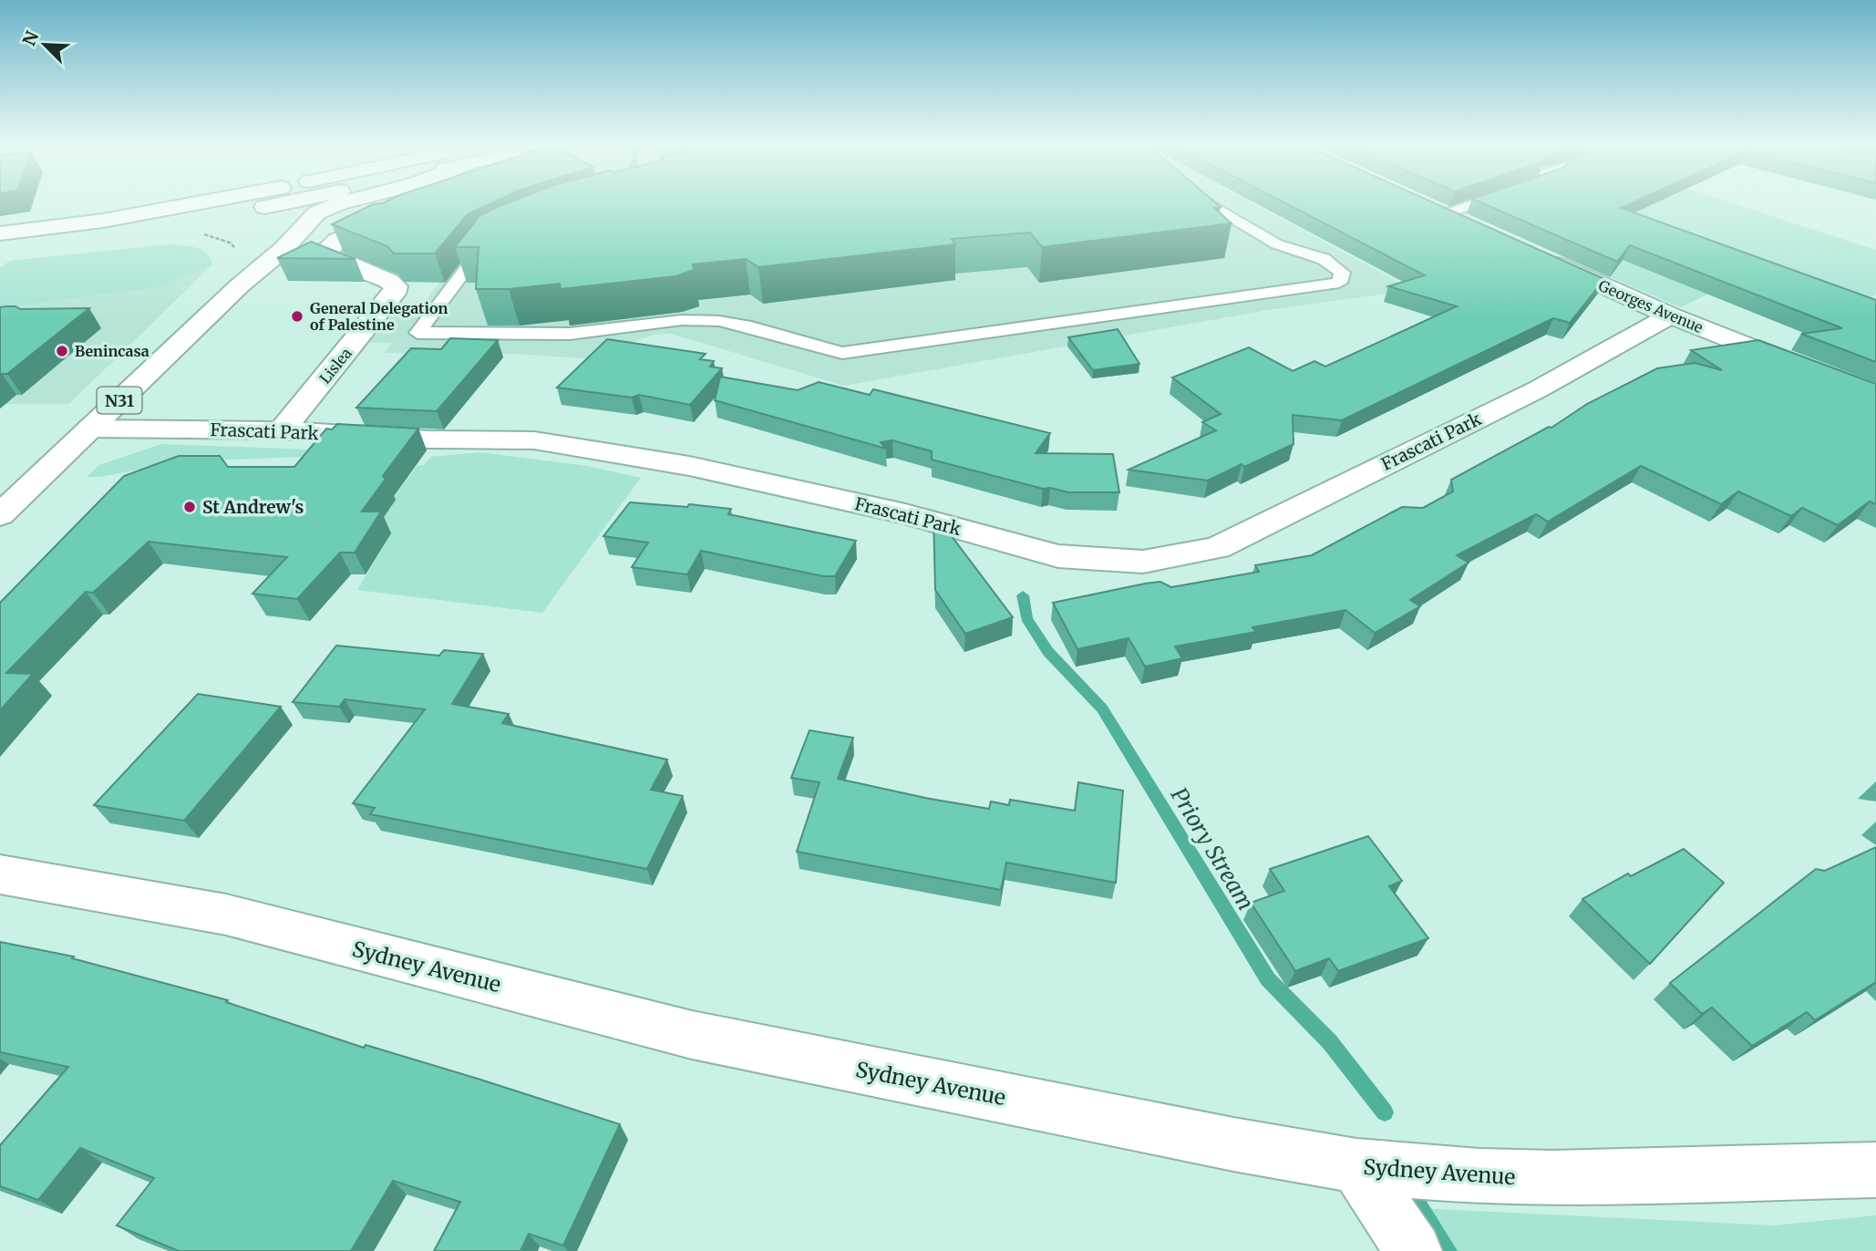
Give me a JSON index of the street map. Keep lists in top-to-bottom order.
{
  "streets": {
    "main road": [
      "Georges Avenue",
      "Lislea",
      "N31",
      "Frascati Park",
      "Sydney Avenue"
    ]
  },
  "crossings": [
    ["Georges Avenue", "Frascati Park"],
    ["Lislea", "Frascati Park"],
    ["N31", "Frascati Park"]
  ],
  "water": ["Priory Stream"],
  "places": ["General Delegation of Palestine", "Benincasa", "St Andrew's"],
  "north": "top left"
}
